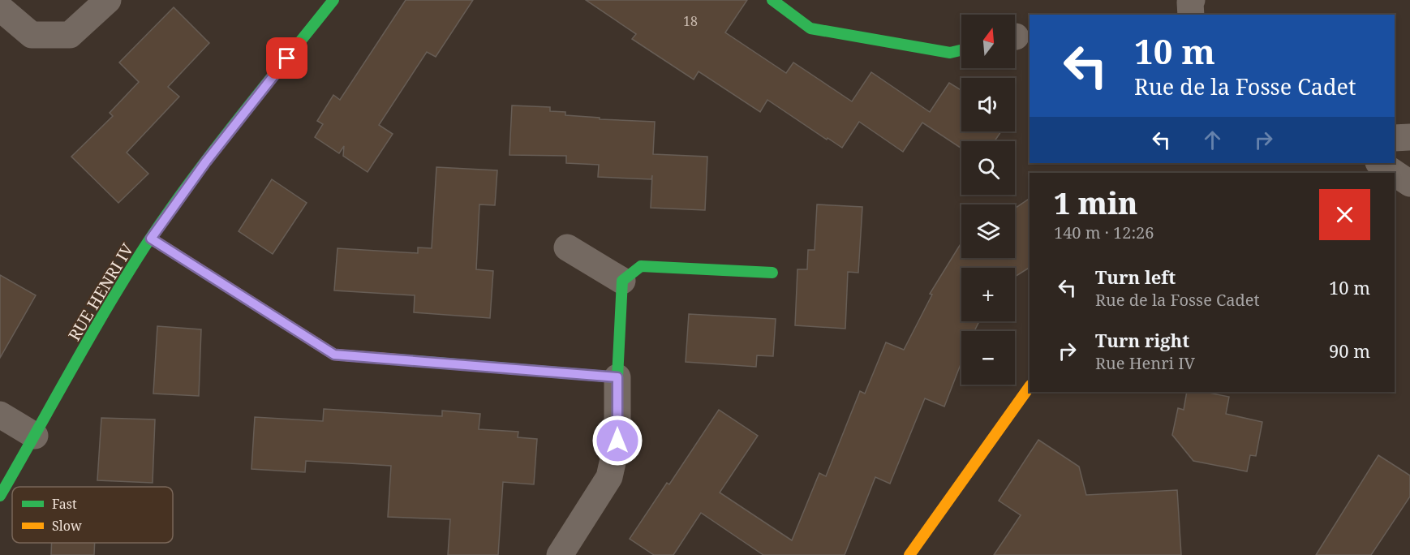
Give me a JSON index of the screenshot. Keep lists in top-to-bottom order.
{
  "streets": {
    "street": ["RUE HENRI IV"]
  },
  "house_numbers": ["18"],
  "legend": ["Fast", "Slow"],
  "north": "top",
  "page": {
    "map_buttons": ["+", "−"],
    "turn": ["10 m", "Rue de la Fosse Cadet"],
    "heading": ["1 min", "140 m · 12:26"],
    "list": [
      {
        "name": "Turn left",
        "note": "Rue de la Fosse Cadet",
        "value": "10 m"
      },
      {
        "name": "Turn right",
        "note": "Rue Henri IV",
        "value": "90 m"
      }
    ]
  }
}
